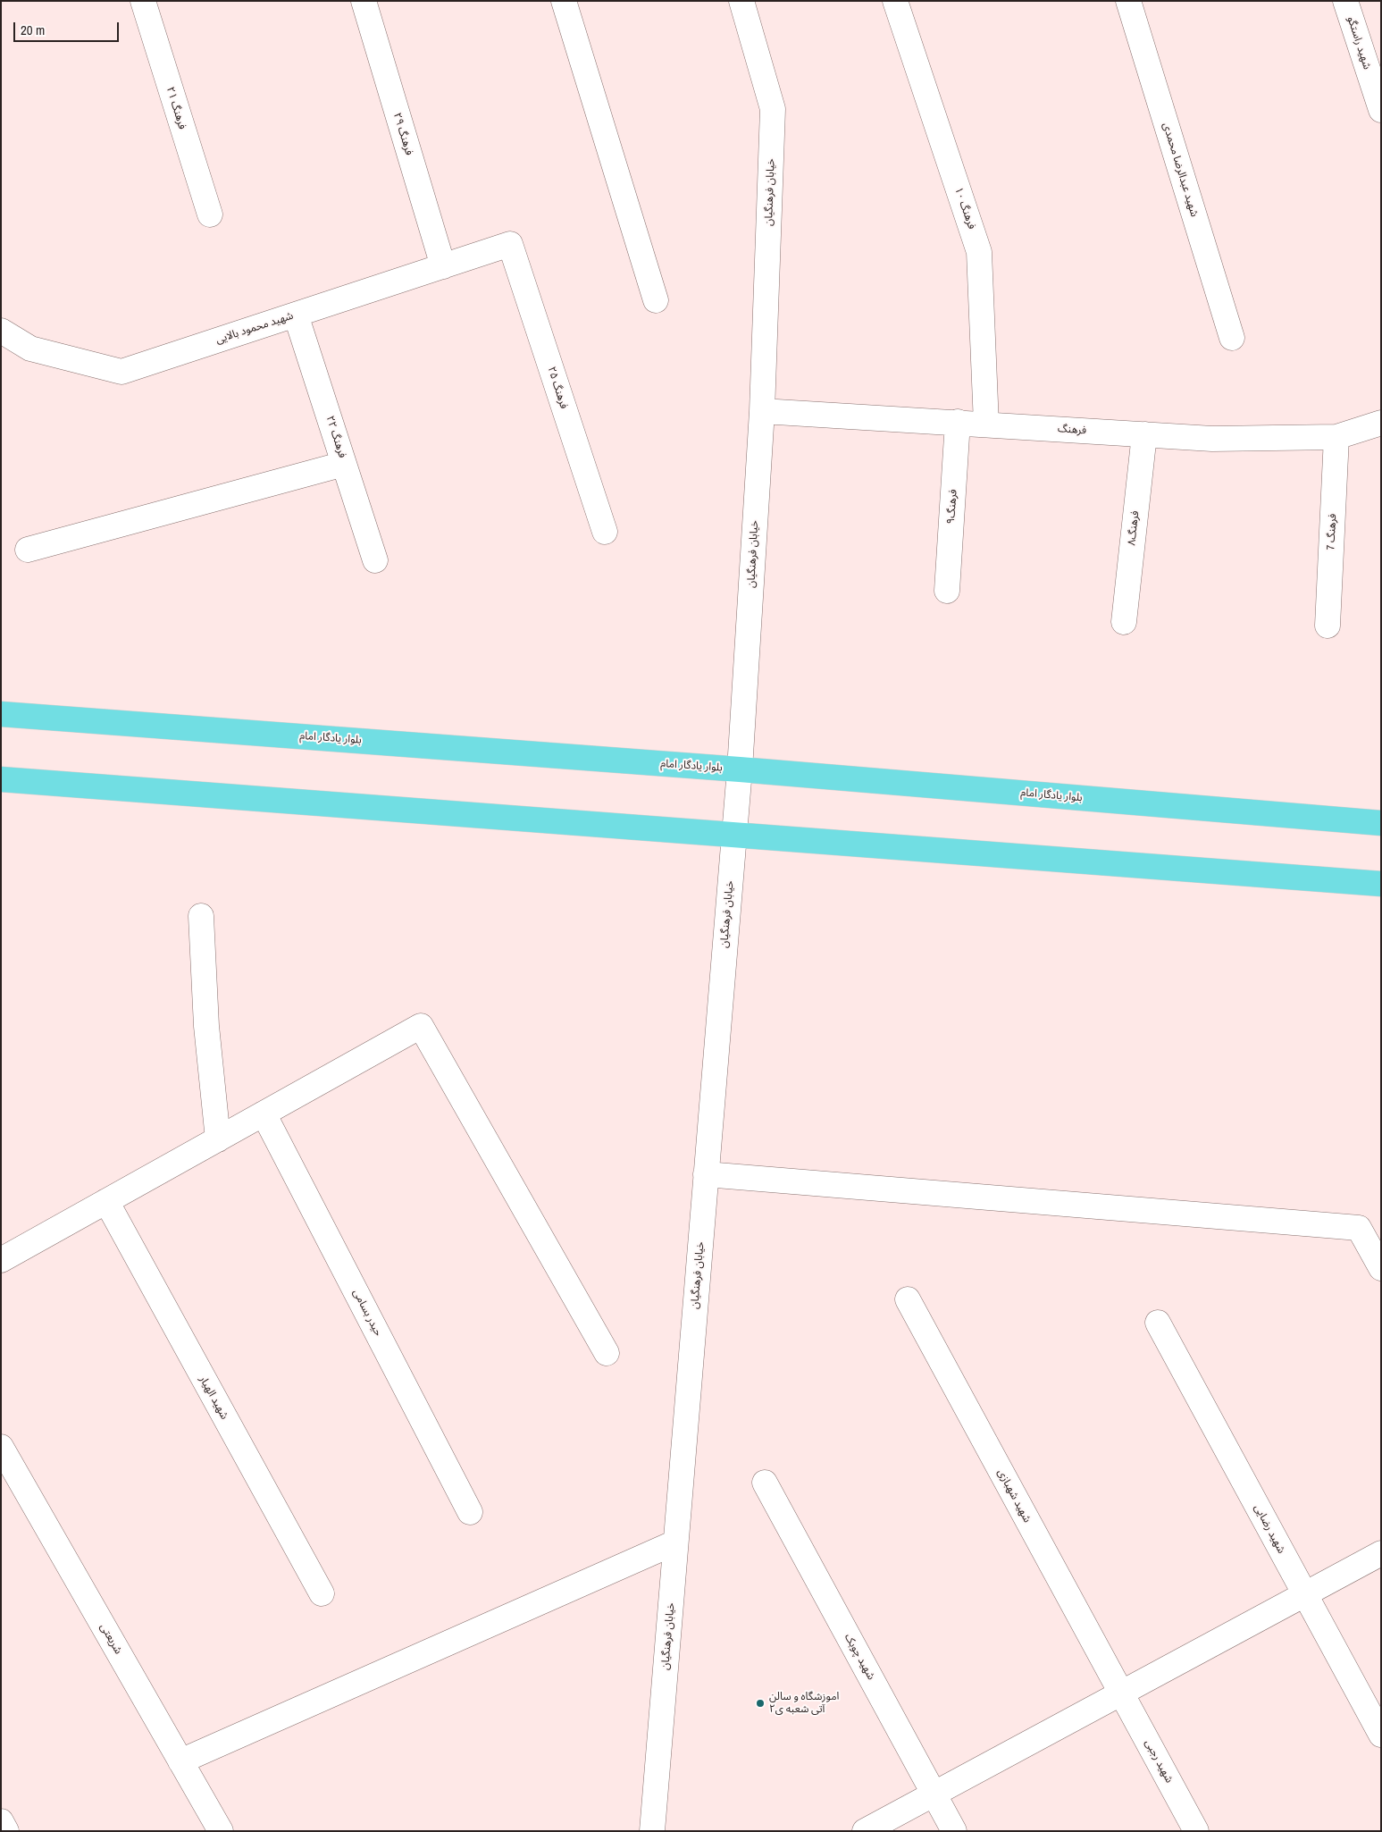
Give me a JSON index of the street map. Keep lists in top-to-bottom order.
{
  "streets": {
    "main road": ["بلوار یادگار امام"],
    "street": [
      "شهید راستگو",
      "فرهنگ ۲۱",
      "فرهنگ ۲۹",
      "شهید عبدالرضا محمدی",
      "خیابان فرهنگیان",
      "فرهنگ ۱۰",
      "شهید محمود بالایی",
      "فرهنگ ۲۵",
      "فرهنگ",
      "فرهنگ ۲۲",
      "فرهنگ۹",
      "فرهنگ۸",
      "فرهنگ 7",
      "حیدر بسامی",
      "شهید الهیار",
      "شهید شهبازی",
      "شهید رضایی",
      "شریعتی",
      "شهید چوبک",
      "شهید رجبی"
    ]
  },
  "crossings": [
    ["فرهنگ ۲۹", "شهید محمود بالایی"],
    ["خیابان فرهنگیان", "فرهنگ"],
    ["خیابان فرهنگیان", "بلوار یادگار امام"],
    ["فرهنگ ۱۰", "فرهنگ"],
    ["شهید محمود بالایی", "فرهنگ ۲۵"],
    ["شهید محمود بالایی", "فرهنگ ۲۲"],
    ["فرهنگ", "فرهنگ۹"],
    ["فرهنگ", "فرهنگ۸"],
    ["فرهنگ", "فرهنگ 7"],
    ["شهید شهبازی", "شهید رجبی"]
  ],
  "places": ["اموزشگاه و سالن آتی شعبه ی۲"],
  "scale_bar": "20 m"
}
